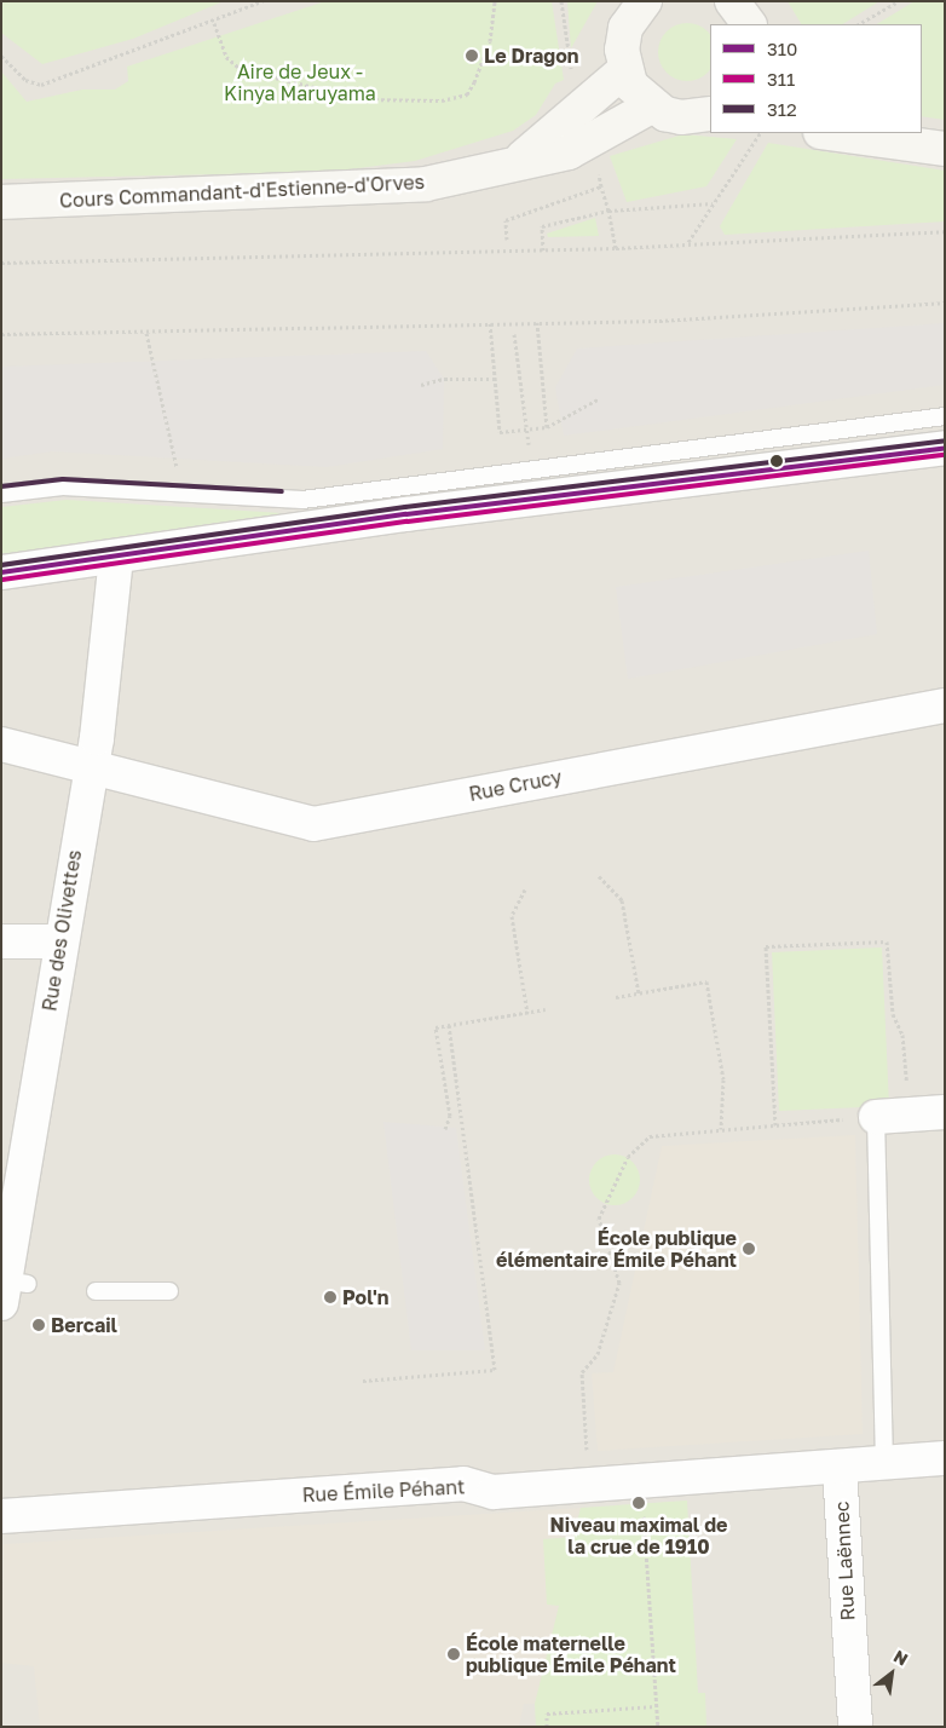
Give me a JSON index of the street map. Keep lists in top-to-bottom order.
{
  "streets": {
    "main road": ["Cours Commandant-d'Estienne-d'Orves"],
    "street": [
      "Rue Crucy",
      "Rue des Olivettes",
      "Rue Émile Péhant",
      "Rue Laënnec"
    ]
  },
  "crossings": [
    ["Rue Crucy", "Rue des Olivettes"],
    ["Rue Émile Péhant", "Rue Laënnec"]
  ],
  "parks": ["Aire de Jeux - Kinya Maruyama"],
  "places": [
    "Le Dragon",
    "École publique élémentaire Émile Péhant",
    "Pol'n",
    "Bercail",
    "Niveau maximal de la crue de 1910",
    "École maternelle publique Émile Péhant"
  ],
  "lines": ["transit line 312", "transit line 310", "transit line 311"],
  "legend": ["310", "311", "312"],
  "north": "top right"
}
